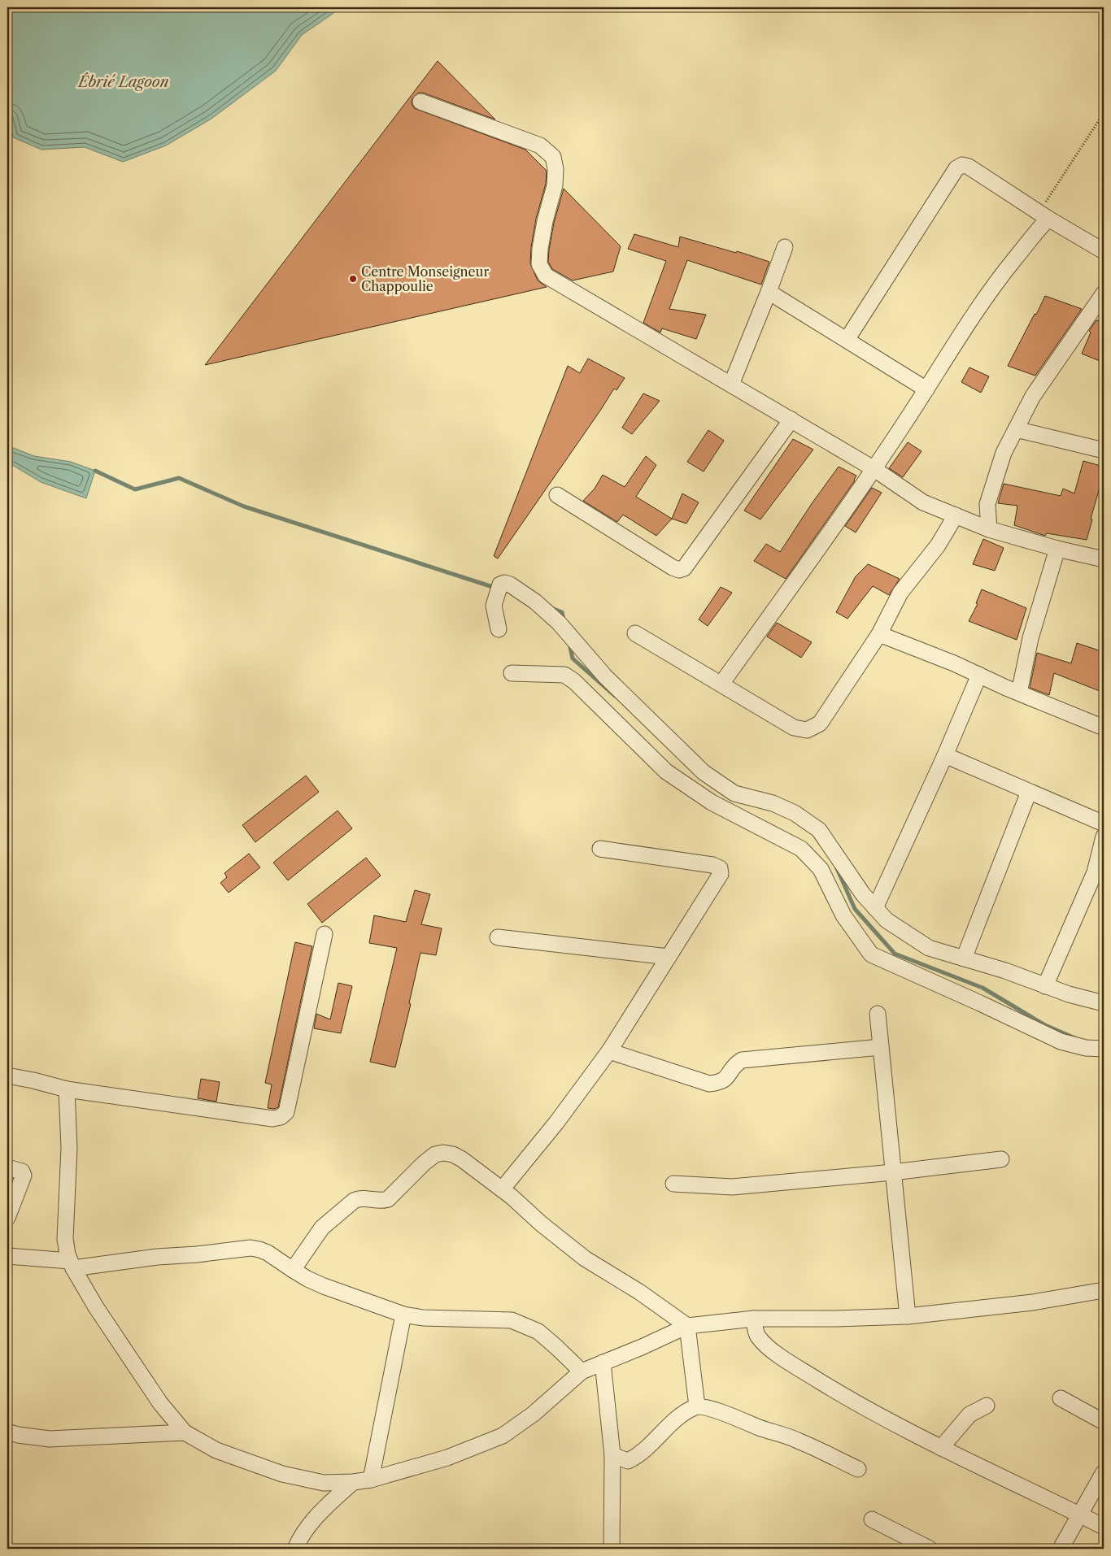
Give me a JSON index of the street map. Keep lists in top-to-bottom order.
{
  "water": ["Ébrié Lagoon"],
  "places": ["Centre Monseigneur Chappoulie"]
}
